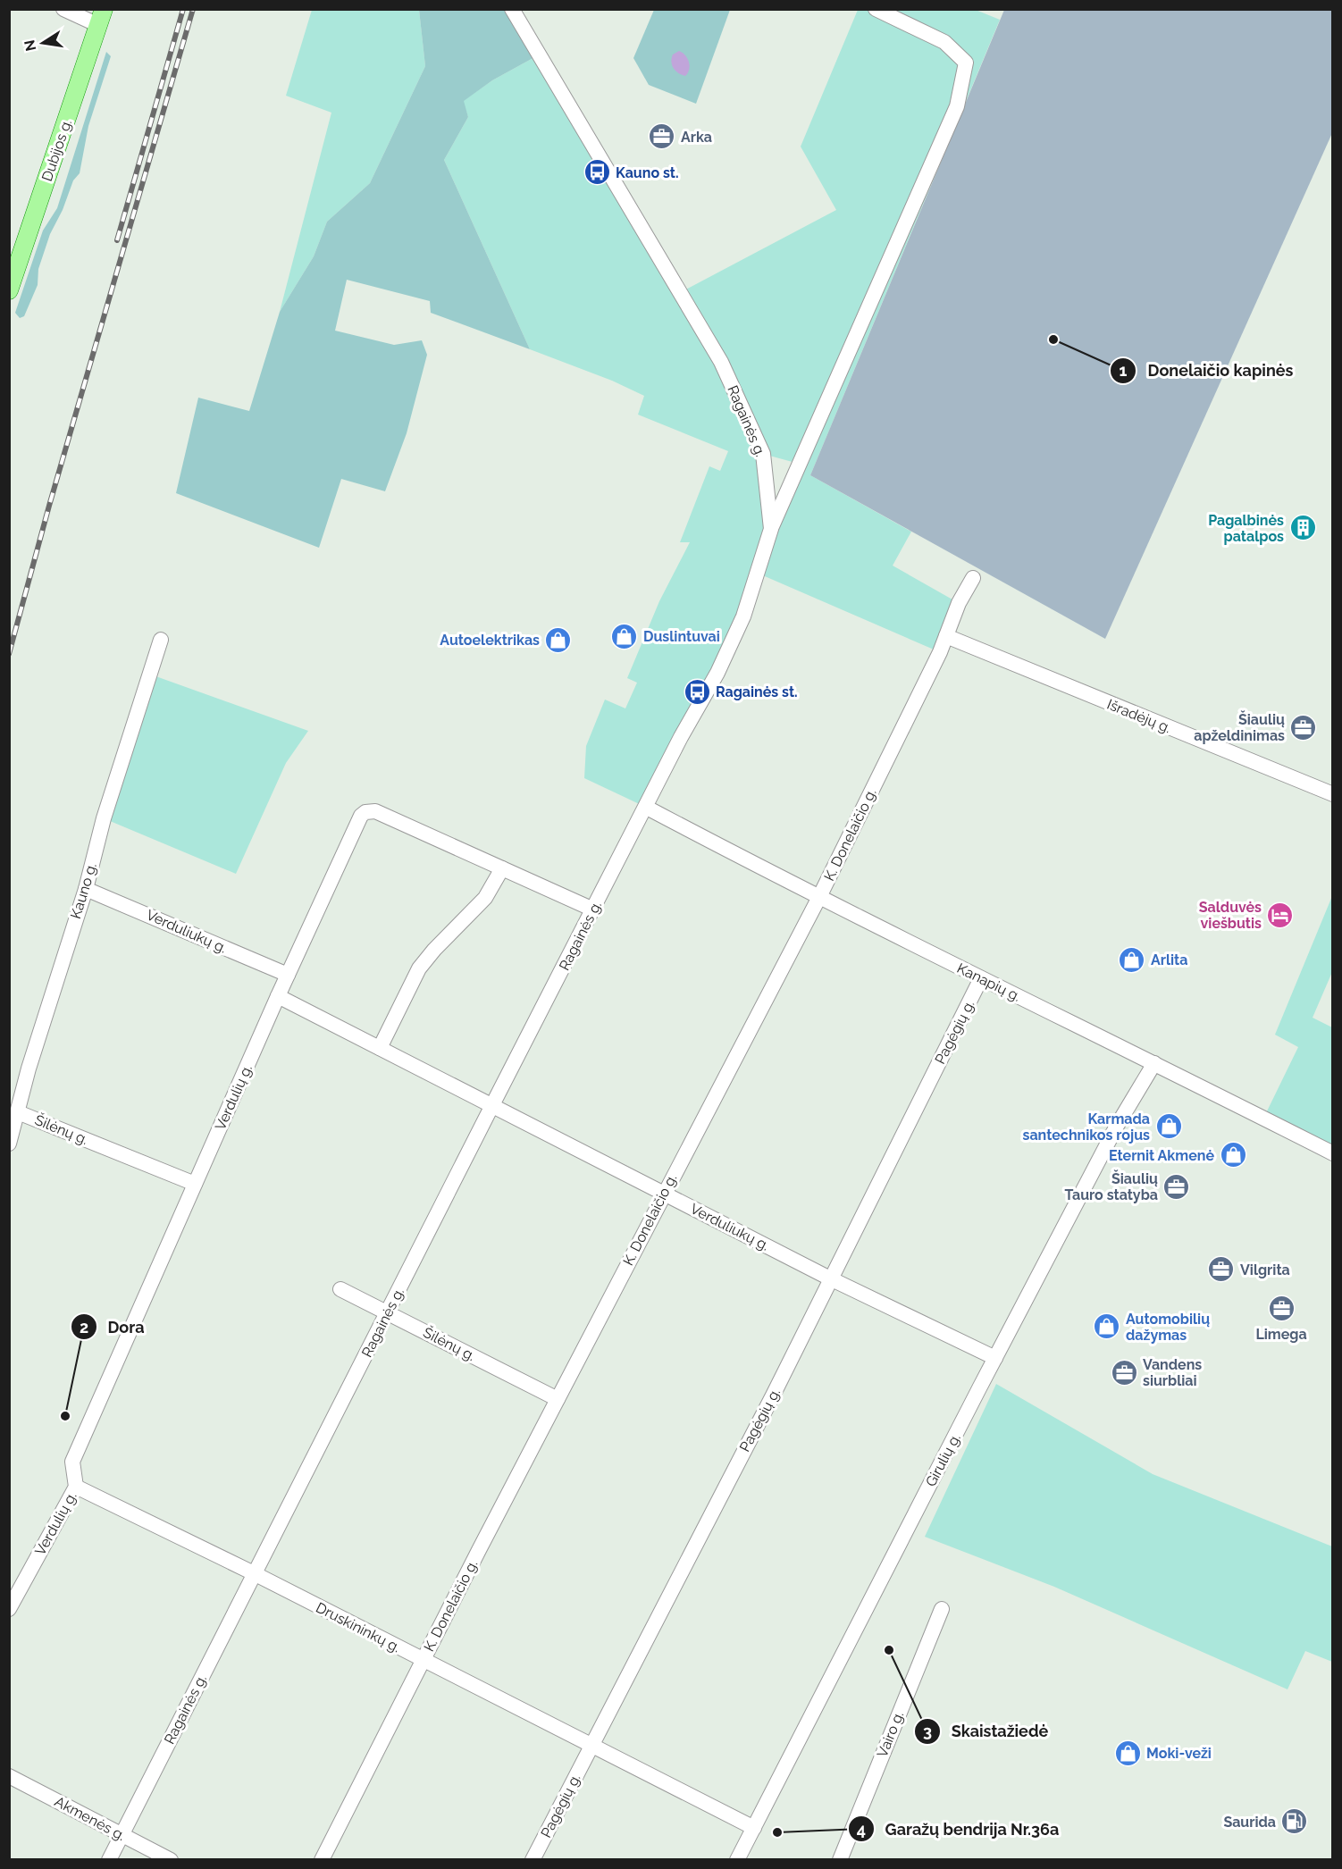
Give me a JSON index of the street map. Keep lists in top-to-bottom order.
{
  "streets": {
    "main road": ["Dubijos g."],
    "street": [
      "Ragainės g.",
      "Išradėjų g.",
      "K. Donelaičio g.",
      "Kauno g.",
      "Verduliukų g.",
      "Kanapių g.",
      "Pagėgių g.",
      "Verdulių g.",
      "Šilėnų g.",
      "Girulių g.",
      "Druskininkų g.",
      "Vairo g.",
      "Akmenės g."
    ]
  },
  "crossings": [
    ["Ragainės g.", "Verduliukų g."],
    ["Ragainės g.", "Kanapių g."],
    ["Ragainės g.", "Verdulių g."],
    ["Ragainės g.", "Šilėnų g."],
    ["Ragainės g.", "Druskininkų g."],
    ["Ragainės g.", "Akmenės g."],
    ["Išradėjų g.", "K. Donelaičio g."],
    ["K. Donelaičio g.", "Verduliukų g."],
    ["K. Donelaičio g.", "Kanapių g."],
    ["K. Donelaičio g.", "Šilėnų g."],
    ["K. Donelaičio g.", "Druskininkų g."],
    ["Kauno g.", "Verduliukų g."],
    ["Kauno g.", "Šilėnų g."],
    ["Verduliukų g.", "Pagėgių g."],
    ["Verduliukų g.", "Verdulių g."],
    ["Verduliukų g.", "Girulių g."],
    ["Kanapių g.", "Pagėgių g."],
    ["Kanapių g.", "Girulių g."],
    ["Pagėgių g.", "Druskininkų g."],
    ["Verdulių g.", "Šilėnų g."],
    ["Verdulių g.", "Druskininkų g."],
    ["Girulių g.", "Druskininkų g."]
  ],
  "places": {
    "office": [
      "Arka",
      "Šiaulių apželdinimas",
      "Šiaulių Tauro statyba",
      "Vilgrita",
      "Limega",
      "Vandens siurbliai"
    ],
    "bus stop": ["Kauno st.", "Ragainės st."],
    "other": [
      "Donelaičio kapinės",
      "Dora",
      "Skaistažiedė",
      "Garažų bendrija Nr.36a"
    ],
    "building": ["Pagalbinės patalpos"],
    "shop": [
      "Duslintuvai",
      "Autoelektrikas",
      "Arlita",
      "Karmada santechnikos rojus",
      "Eternit Akmenė",
      "Automobilių dažymas",
      "Moki-veži"
    ],
    "hotel": ["Salduvės viešbutis"],
    "fuel station": ["Saurida"]
  },
  "north": "left"
}
